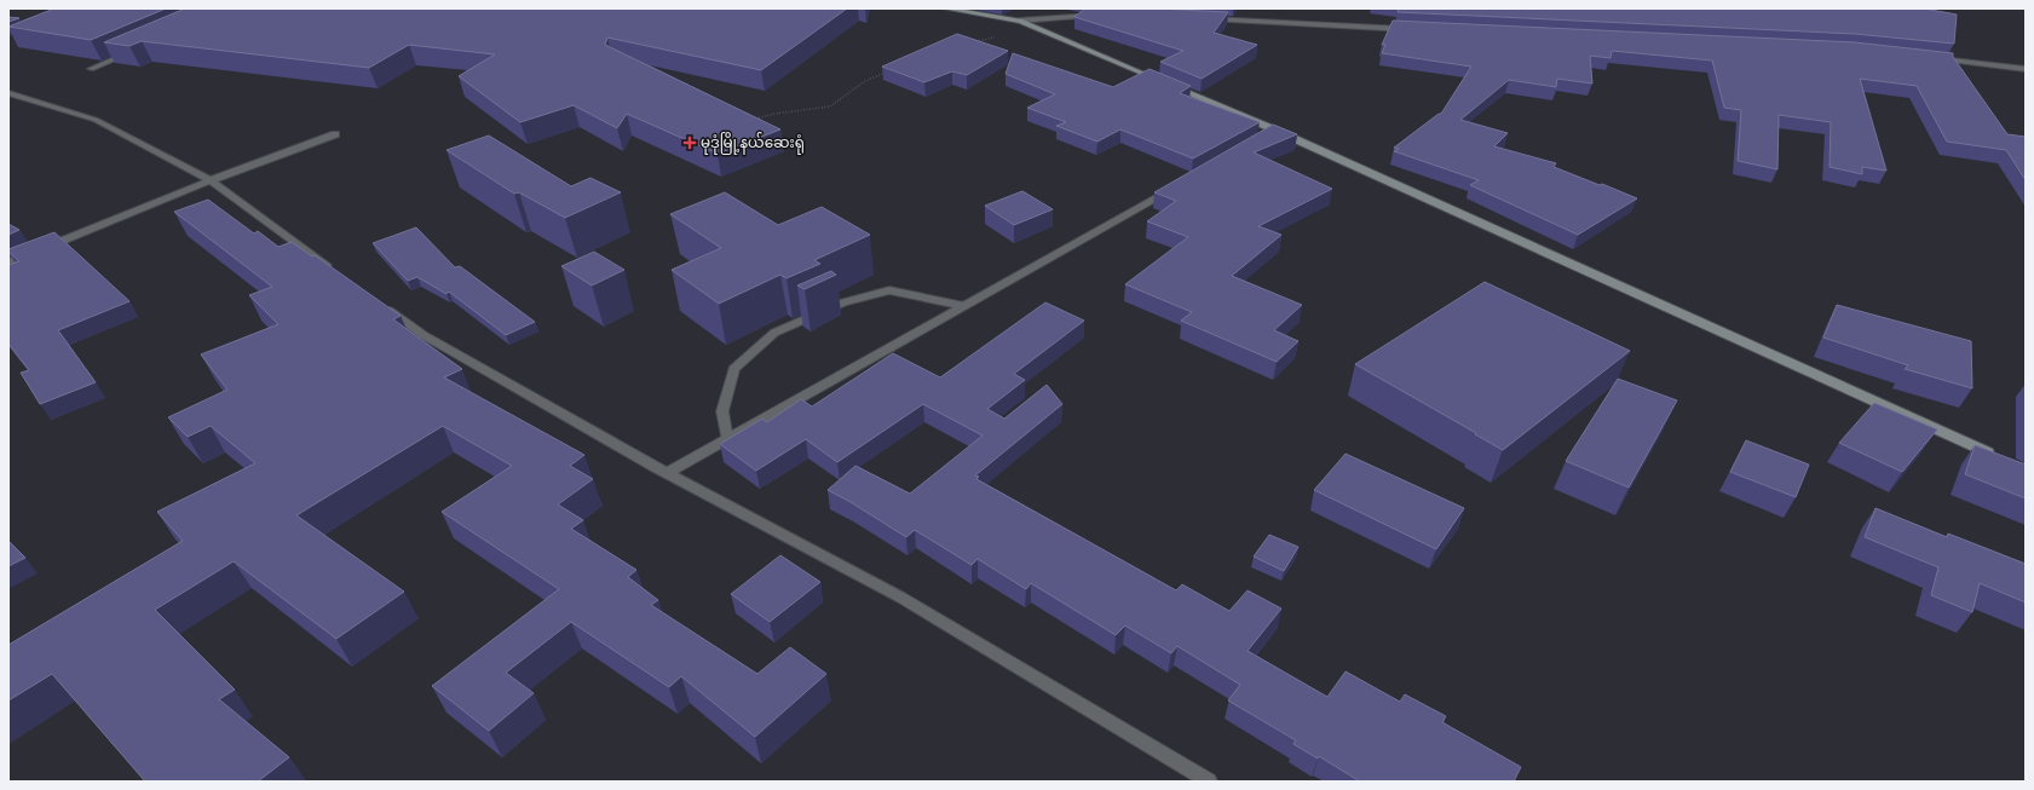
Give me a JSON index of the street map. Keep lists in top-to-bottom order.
{
  "places": {
    "health": ["မုဒုံမြို့နယ်ဆေးရုံ"]
  }
}
